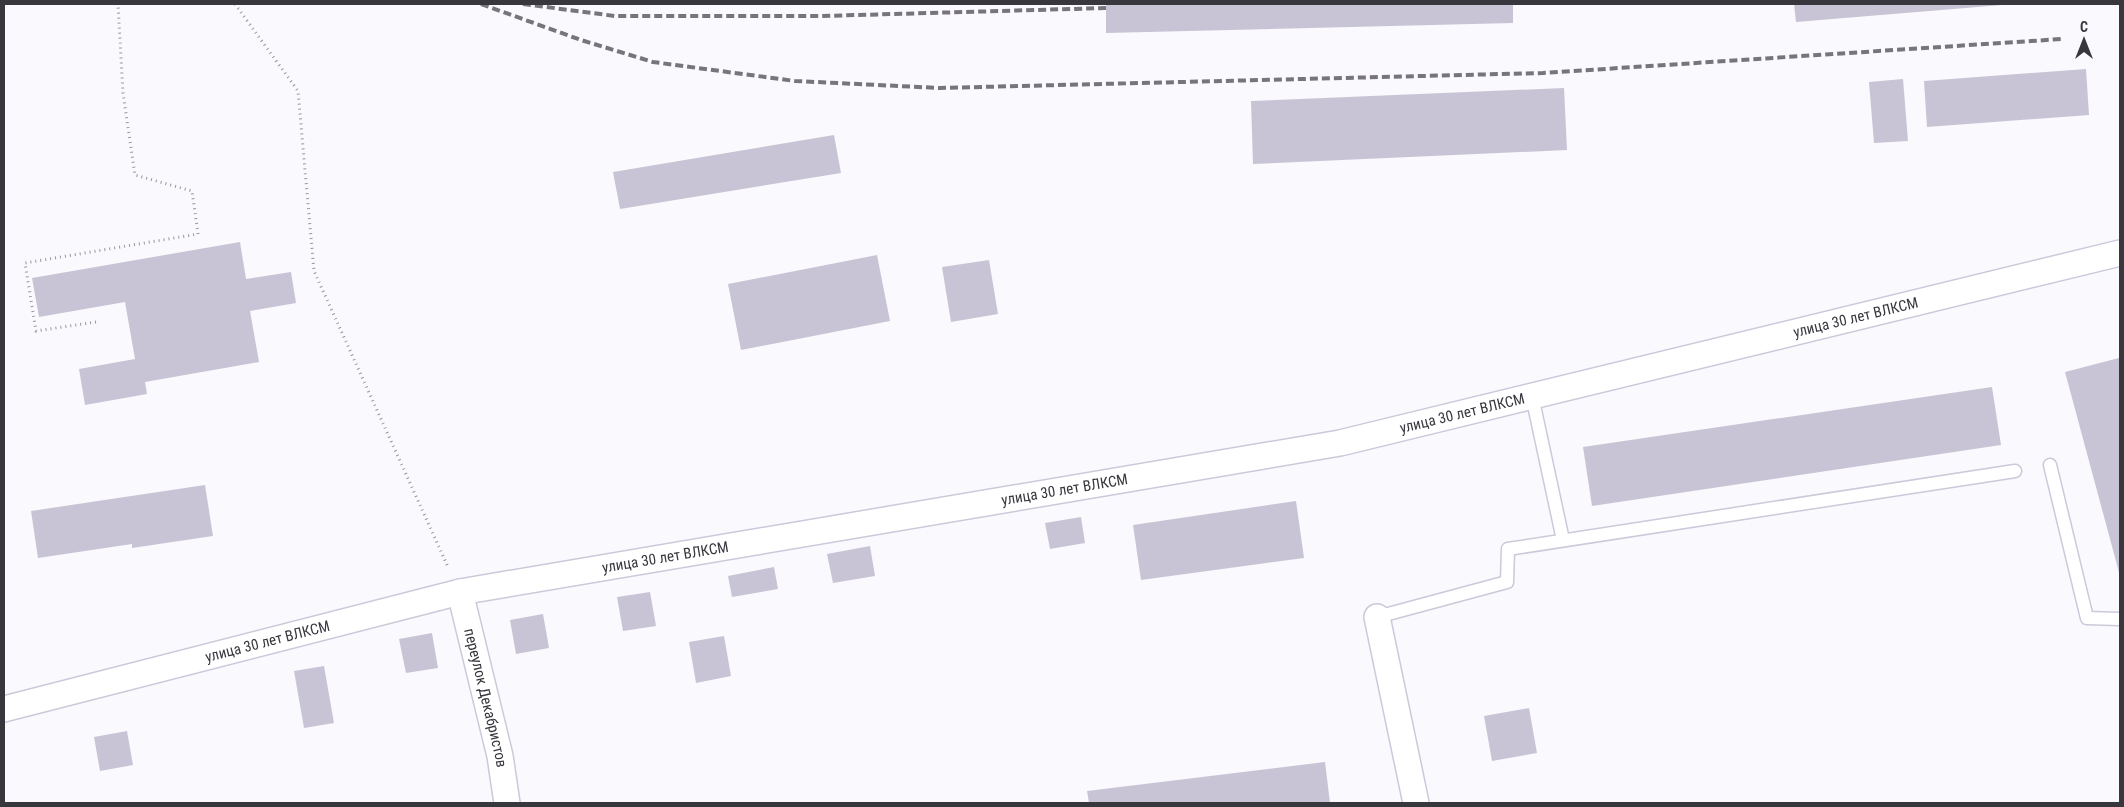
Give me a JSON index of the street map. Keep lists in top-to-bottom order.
{
  "streets": {
    "street": ["улица 30 лет ВЛКСМ", "переулок Декабристов"]
  },
  "crossings": [
    ["улица 30 лет ВЛКСМ", "переулок Декабристов"]
  ],
  "north": "top"
}
